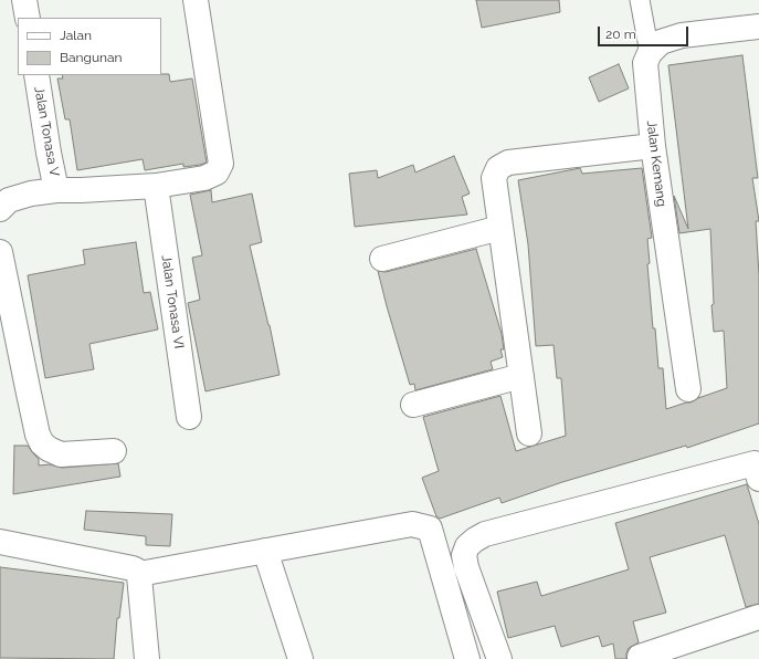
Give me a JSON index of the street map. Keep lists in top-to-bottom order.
{
  "streets": {
    "street": ["Jalan Tonasa V", "Jalan Kemang", "Jalan Tonasa VI"]
  },
  "legend": ["Jalan", "Bangunan"],
  "scale_bar": "20 m"
}
